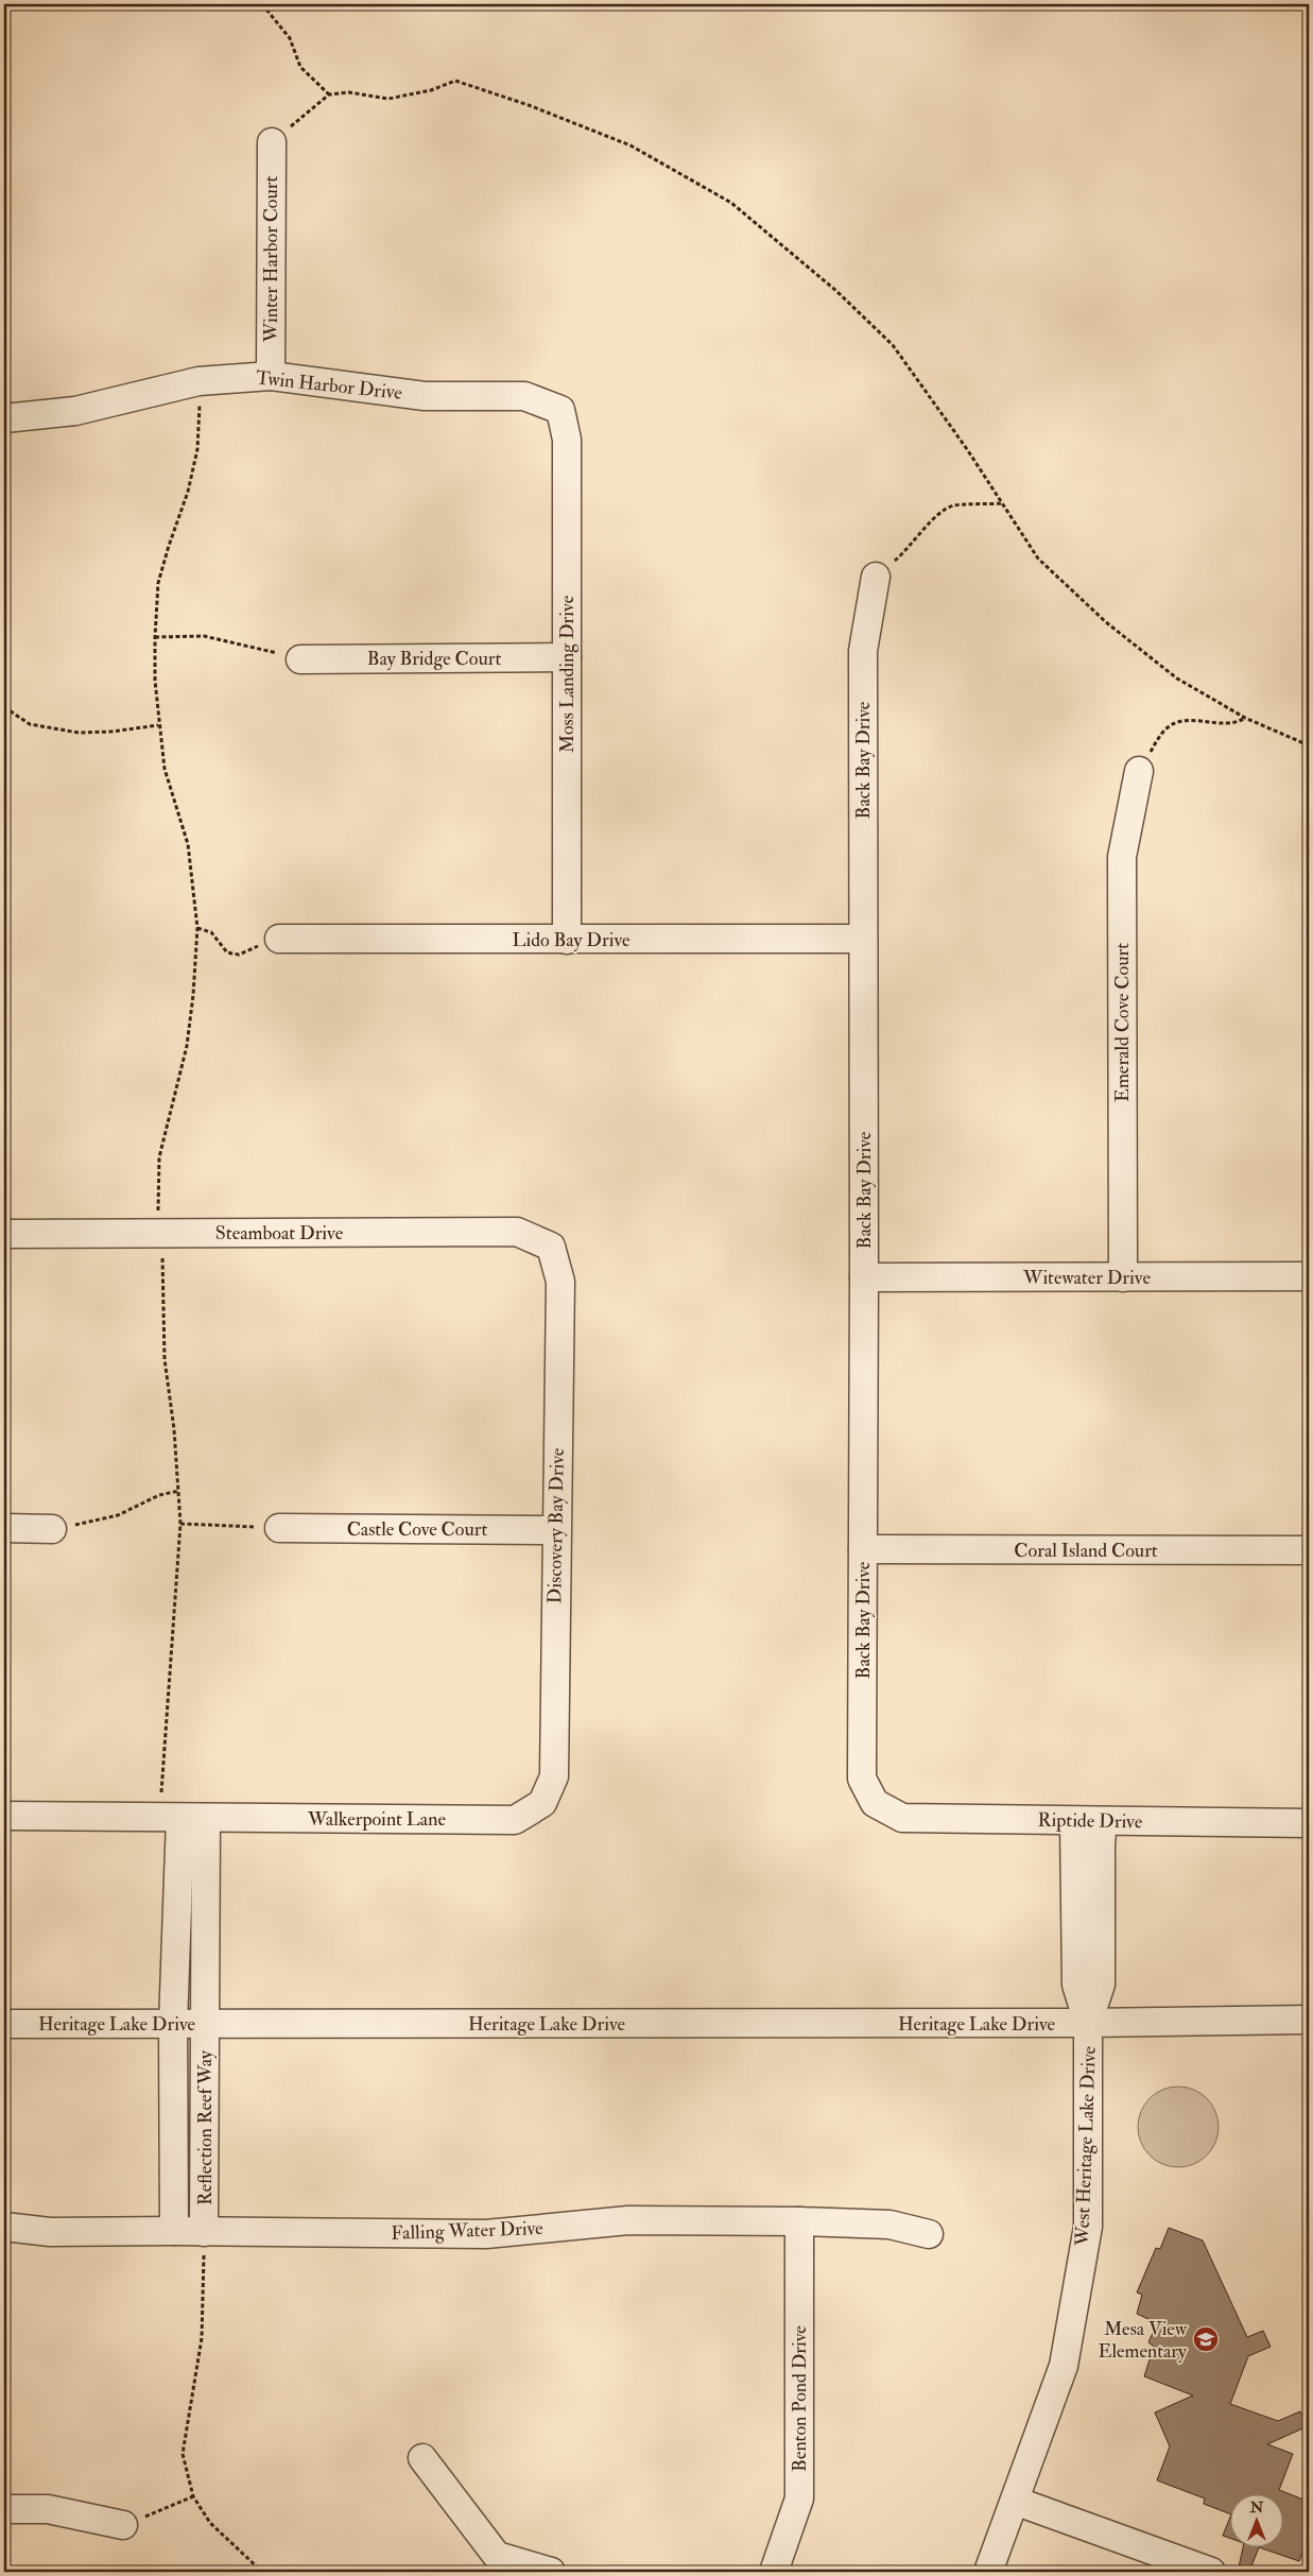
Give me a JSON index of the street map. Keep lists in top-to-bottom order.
{
  "streets": {
    "street": [
      "Winter Harbor Court",
      "Twin Harbor Drive",
      "Bay Bridge Court",
      "Moss Landing Drive",
      "Back Bay Drive",
      "Lido Bay Drive",
      "Emerald Cove Court",
      "Steamboat Drive",
      "Witewater Drive",
      "Discovery Bay Drive",
      "Castle Cove Court",
      "Coral Island Court",
      "Walkerpoint Lane",
      "Riptide Drive",
      "Heritage Lake Drive",
      "Reflection Reef Way",
      "West Heritage Lake Drive",
      "Falling Water Drive",
      "Benton Pond Drive"
    ]
  },
  "crossings": [
    ["Winter Harbor Court", "Twin Harbor Drive"],
    ["Twin Harbor Drive", "Moss Landing Drive"],
    ["Bay Bridge Court", "Moss Landing Drive"],
    ["Moss Landing Drive", "Lido Bay Drive"],
    ["Back Bay Drive", "Lido Bay Drive"],
    ["Back Bay Drive", "Witewater Drive"],
    ["Back Bay Drive", "Coral Island Court"],
    ["Back Bay Drive", "Riptide Drive"],
    ["Emerald Cove Court", "Witewater Drive"],
    ["Steamboat Drive", "Discovery Bay Drive"],
    ["Discovery Bay Drive", "Castle Cove Court"],
    ["Discovery Bay Drive", "Walkerpoint Lane"],
    ["Heritage Lake Drive", "Reflection Reef Way"],
    ["Heritage Lake Drive", "West Heritage Lake Drive"],
    ["Reflection Reef Way", "Falling Water Drive"],
    ["Falling Water Drive", "Benton Pond Drive"]
  ],
  "places": {
    "school or university": ["Mesa View Elementary"]
  },
  "north": "top"
}
